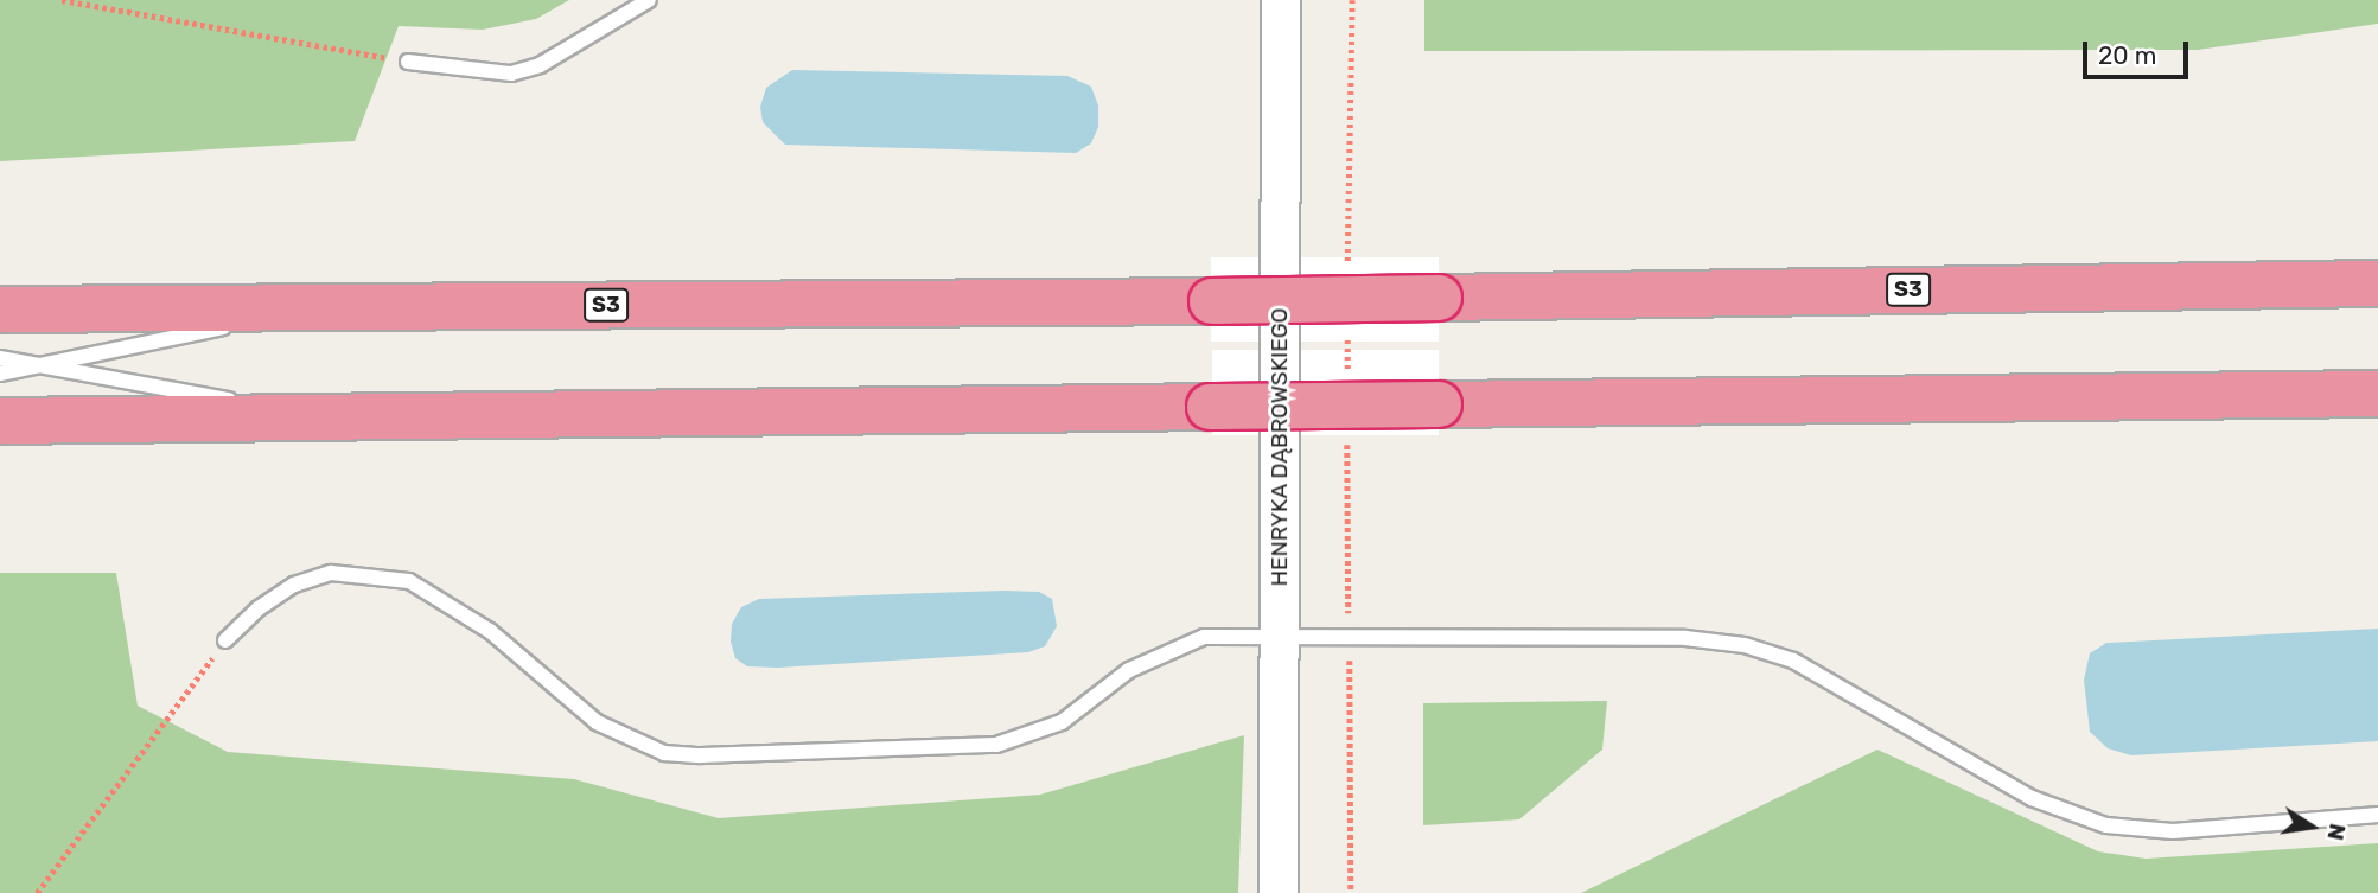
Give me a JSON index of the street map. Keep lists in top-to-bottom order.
{
  "streets": {
    "highway": ["S3"],
    "street": ["HENRYKA DĄBROWSKIEGO"]
  },
  "scale_bar": "20 m",
  "north": "right"
}
